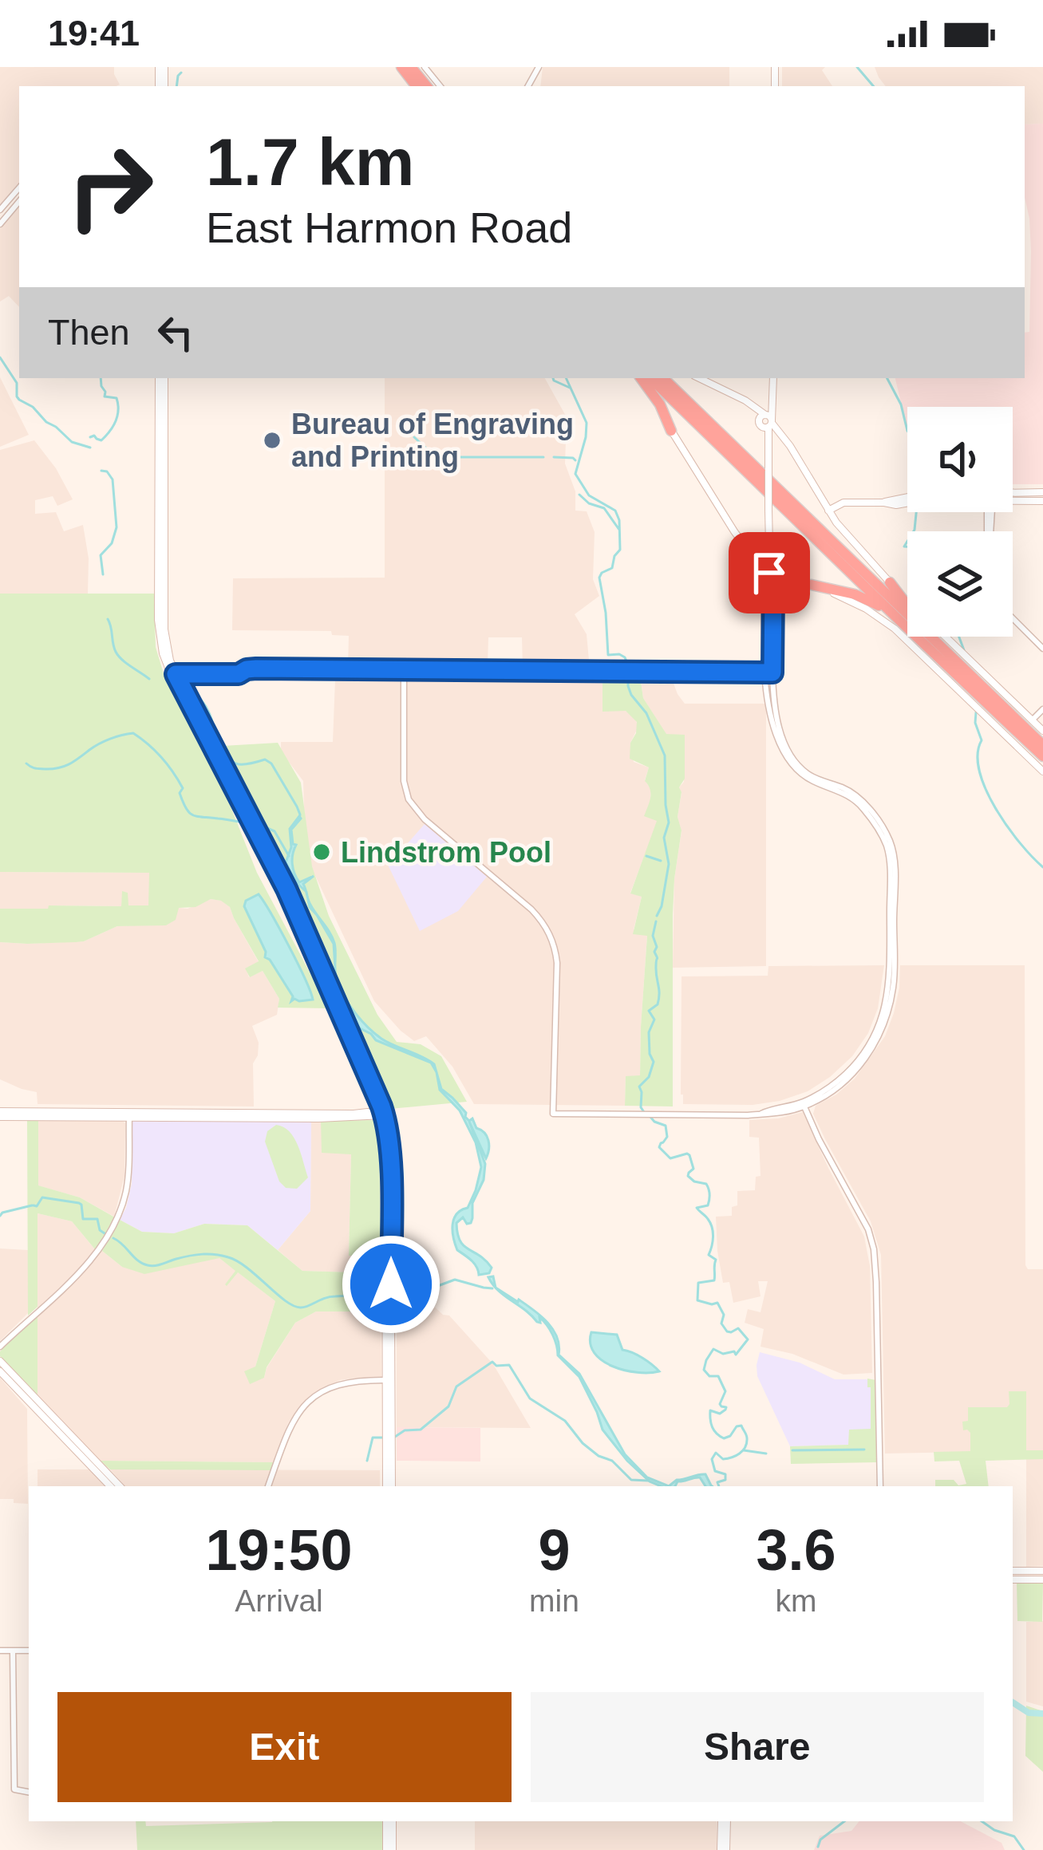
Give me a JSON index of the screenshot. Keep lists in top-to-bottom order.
{
  "places": ["Bureau of Engraving and Printing", "Lindstrom Pool"],
  "page": {
    "status": "19:41",
    "turn": ["1.7 km", "East Harmon Road"],
    "then": "Then",
    "eta": [
      "19:50",
      "Arrival",
      "9",
      "min",
      "3.6",
      "km"
    ],
    "buttons": ["Exit", "Share"]
  }
}
